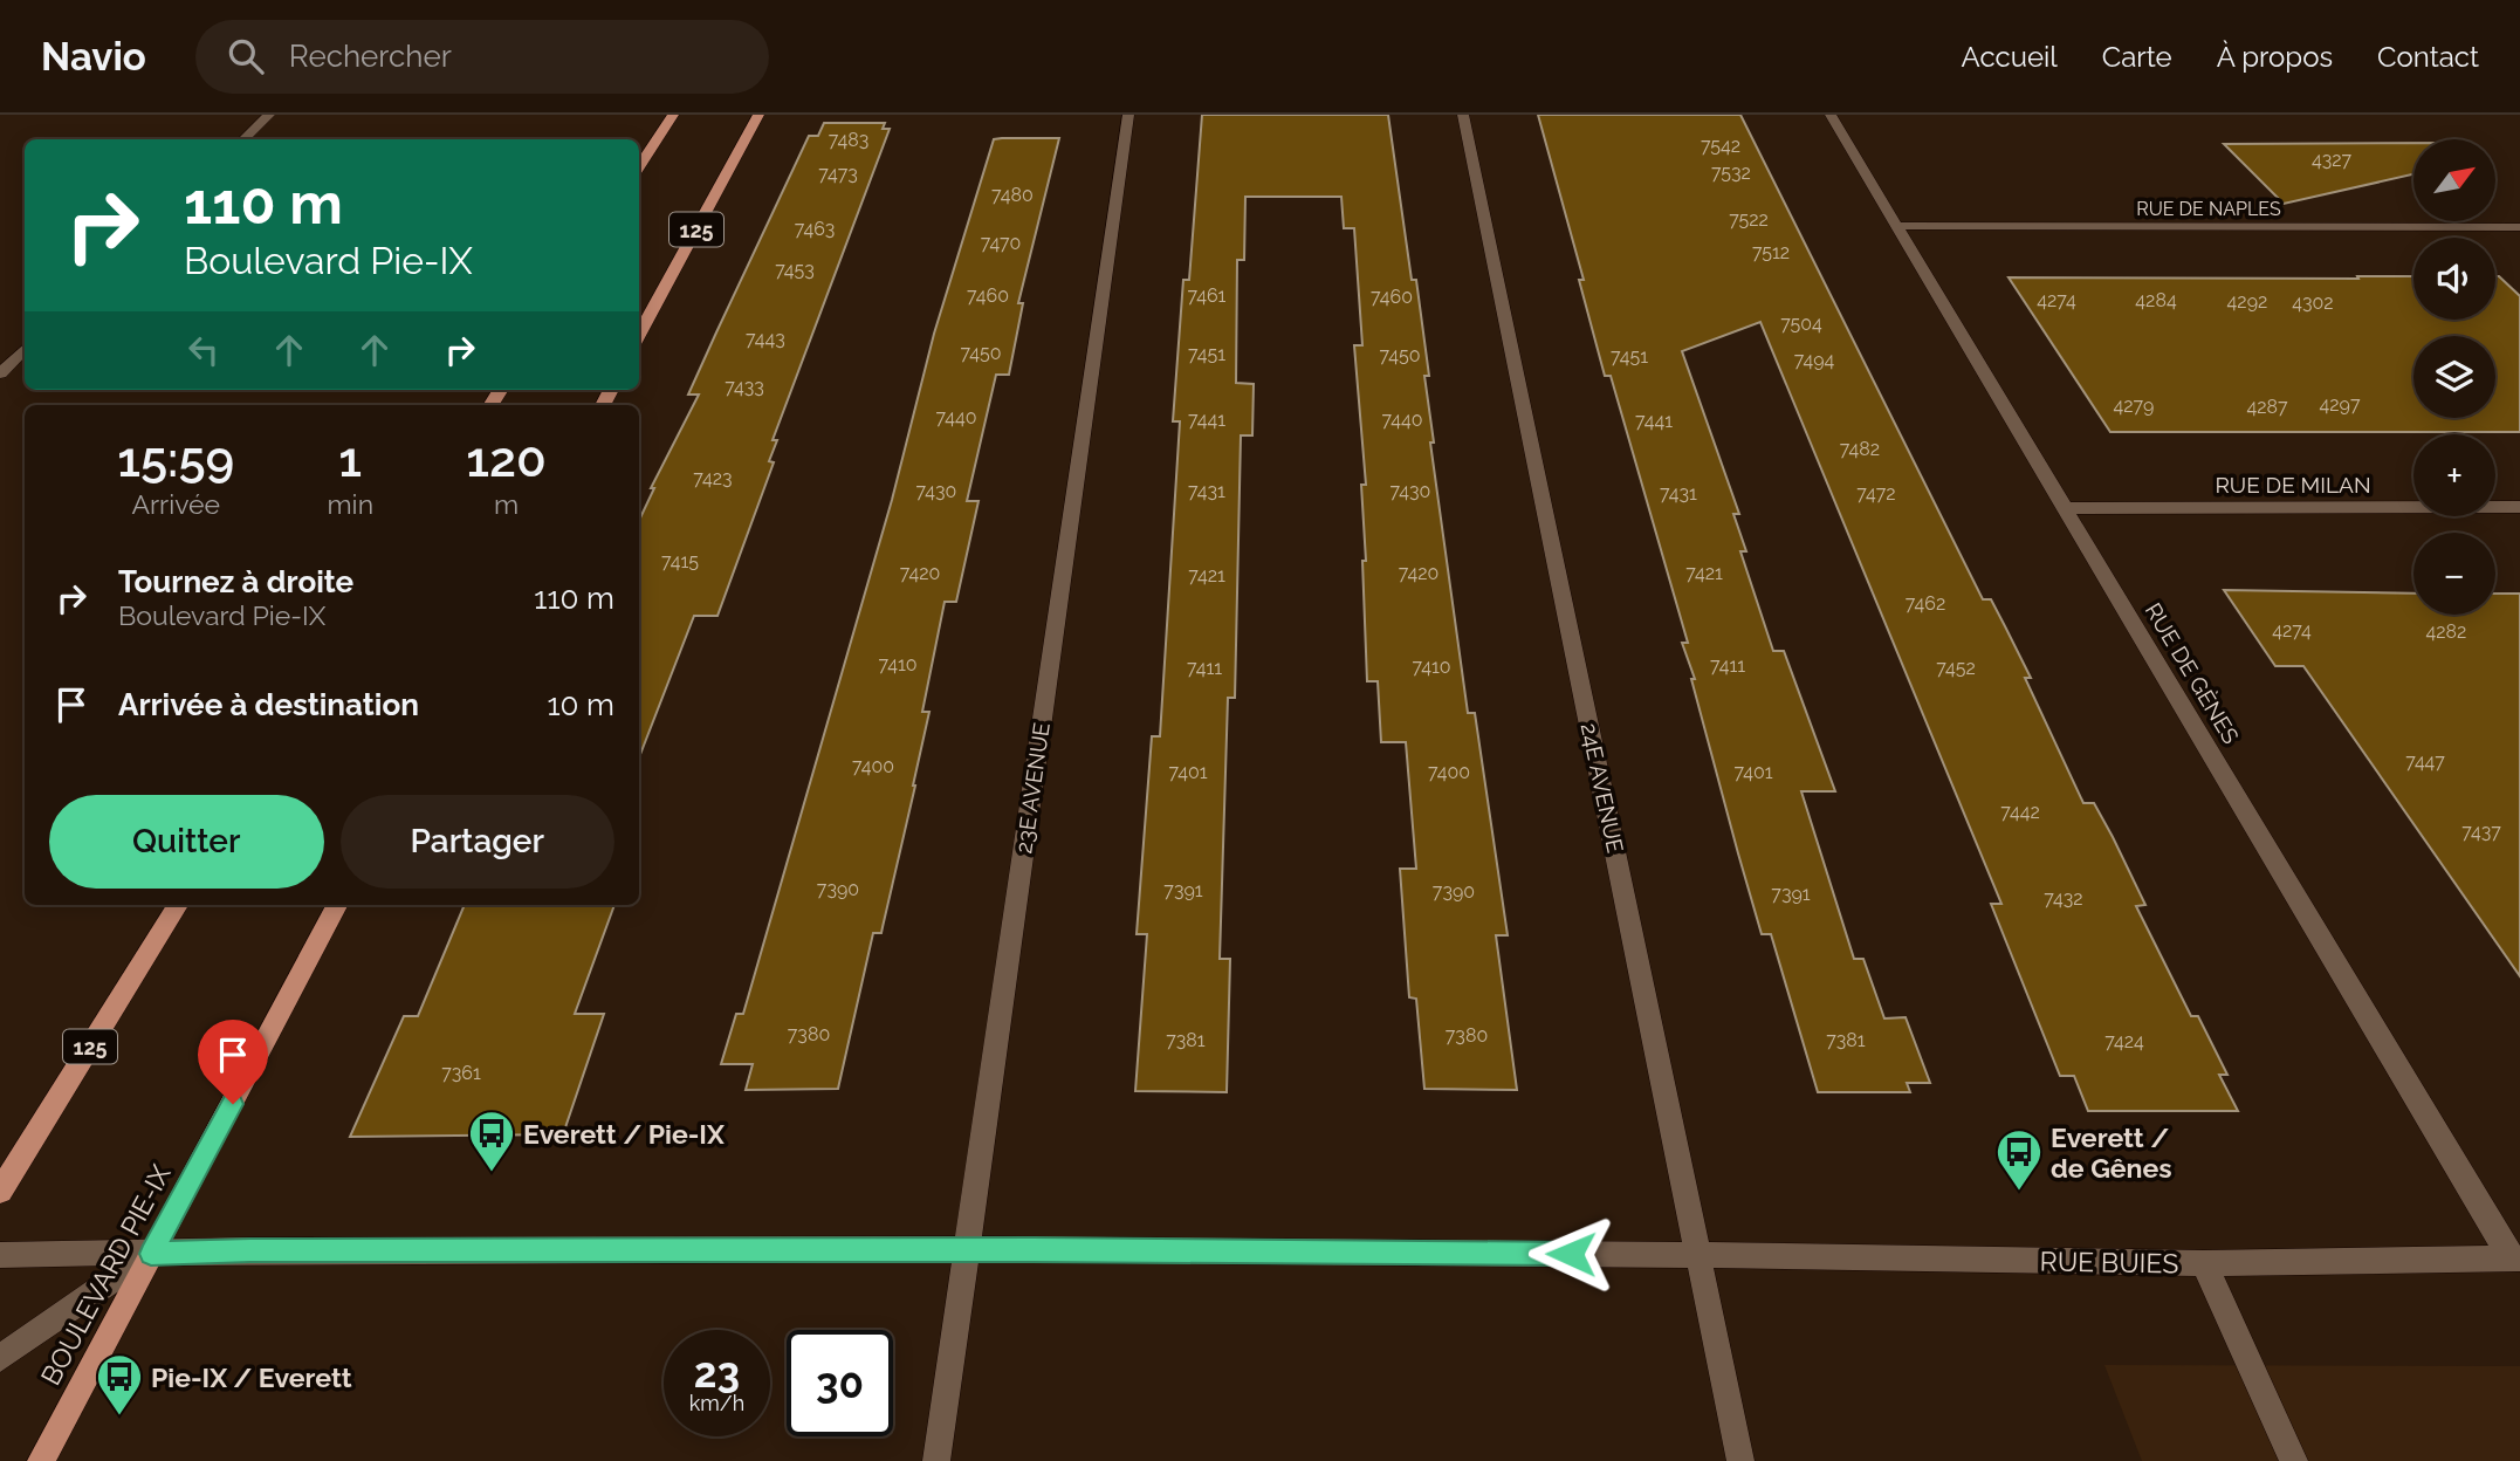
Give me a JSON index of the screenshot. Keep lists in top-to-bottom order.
{
  "streets": {
    "main road": ["125", "BOULEVARD PIE-IX"],
    "street": [
      "RUE DE NAPLES",
      "RUE DE MILAN",
      "RUE DE GÈNES",
      "23E AVENUE",
      "24E AVENUE",
      "RUE BUIES"
    ]
  },
  "crossings": [
    ["RUE DE NAPLES", "RUE DE GÈNES"],
    ["RUE DE MILAN", "RUE DE GÈNES"],
    ["RUE DE GÈNES", "RUE BUIES"],
    ["23E AVENUE", "RUE BUIES"],
    ["24E AVENUE", "RUE BUIES"],
    ["RUE BUIES", "BOULEVARD PIE-IX"]
  ],
  "places": {
    "bus stop": ["Everett / Pie-IX", "Everett / de Gênes", "Pie-IX / Everett"]
  },
  "house_numbers": [
    "7483",
    "7542",
    "4327",
    "7532",
    "7473",
    "7480",
    "7522",
    "7463",
    "7470",
    "7512",
    "7453",
    "7460",
    "7461",
    "7460",
    "4274",
    "4284",
    "4292",
    "4302",
    "7504",
    "7443",
    "7450",
    "7451",
    "7450",
    "7451",
    "7494",
    "7433",
    "4297",
    "4279",
    "4287",
    "7440",
    "7441",
    "7440",
    "7441",
    "7482",
    "7423",
    "7430",
    "7431",
    "7430",
    "7431",
    "7472",
    "7415",
    "7420",
    "7420",
    "7421",
    "7421",
    "7462",
    "4274",
    "4282",
    "7410",
    "7411",
    "7410",
    "7411",
    "7452",
    "7447",
    "7400",
    "7401",
    "7400",
    "7401",
    "7442",
    "7437",
    "7390",
    "7391",
    "7390",
    "7391",
    "7432",
    "7380",
    "7380",
    "7381",
    "7381",
    "7424",
    "7361"
  ],
  "north": "top right",
  "page": {
    "header": "Navio",
    "search": "Rechercher",
    "nav": [
      "Accueil",
      "Carte",
      "À propos",
      "Contact"
    ],
    "map_buttons": ["+", "−"],
    "turn": ["110 m", "Boulevard Pie-IX"],
    "eta": [
      "15:59",
      "Arrivée",
      "1",
      "min",
      "120",
      "m"
    ],
    "list": [
      {
        "name": "Tournez à droite",
        "note": "Boulevard Pie-IX",
        "value": "110 m"
      },
      {
        "name": "Arrivée à destination",
        "value": "10 m"
      }
    ],
    "buttons": ["Quitter", "Partager"],
    "speed": "23 km/h",
    "limit": "30"
  }
}
